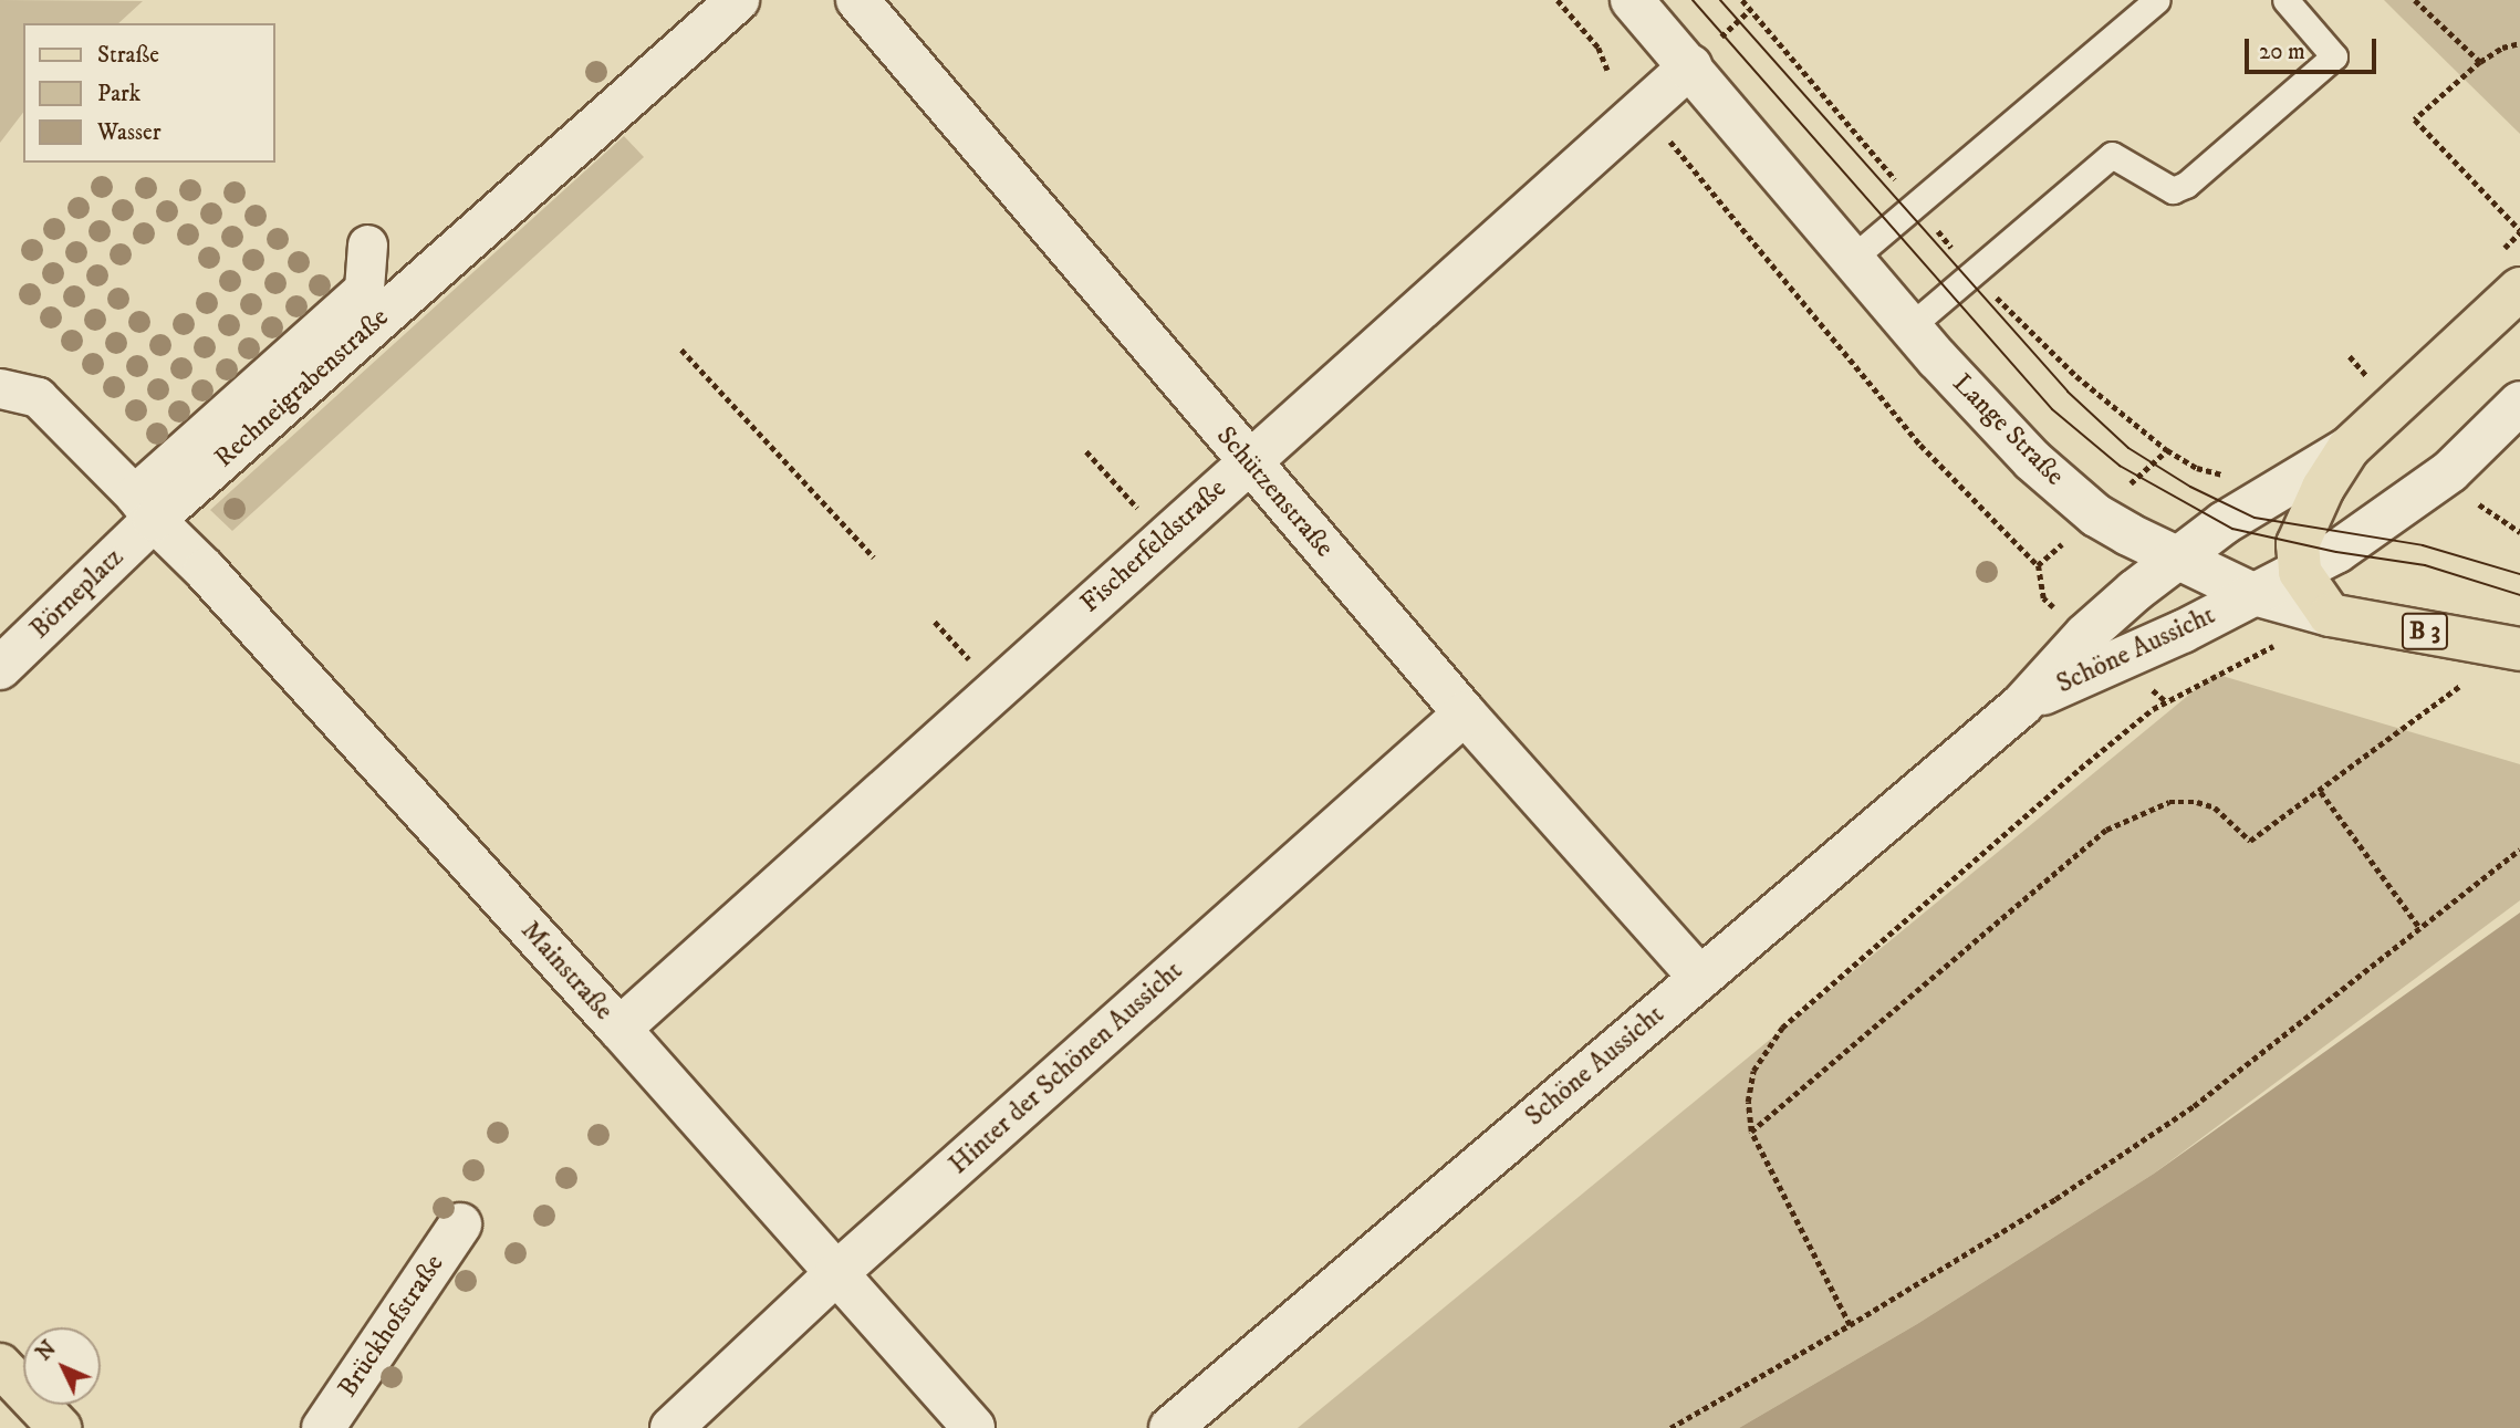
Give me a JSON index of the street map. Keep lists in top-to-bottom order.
{
  "streets": {
    "main road": ["Lange Straße", "B 3"],
    "street": [
      "Rechneigrabenstraße",
      "Schützenstraße",
      "Fischerfeldstraße",
      "Börneplatz",
      "Schöne Aussicht",
      "Mainstraße",
      "Hinter der Schönen Aussicht",
      "Brückhofstraße"
    ]
  },
  "crossings": [
    ["Rechneigrabenstraße", "Börneplatz"],
    ["Rechneigrabenstraße", "Mainstraße"],
    ["Lange Straße", "Fischerfeldstraße"],
    ["Lange Straße", "Schöne Aussicht"],
    ["Schützenstraße", "Fischerfeldstraße"],
    ["Schützenstraße", "Schöne Aussicht"],
    ["Schützenstraße", "Hinter der Schönen Aussicht"],
    ["Fischerfeldstraße", "Mainstraße"],
    ["Börneplatz", "Mainstraße"],
    ["Mainstraße", "Hinter der Schönen Aussicht"]
  ],
  "legend": ["Straße", "Park", "Wasser"],
  "scale_bar": "20 m",
  "north": "top left"
}
